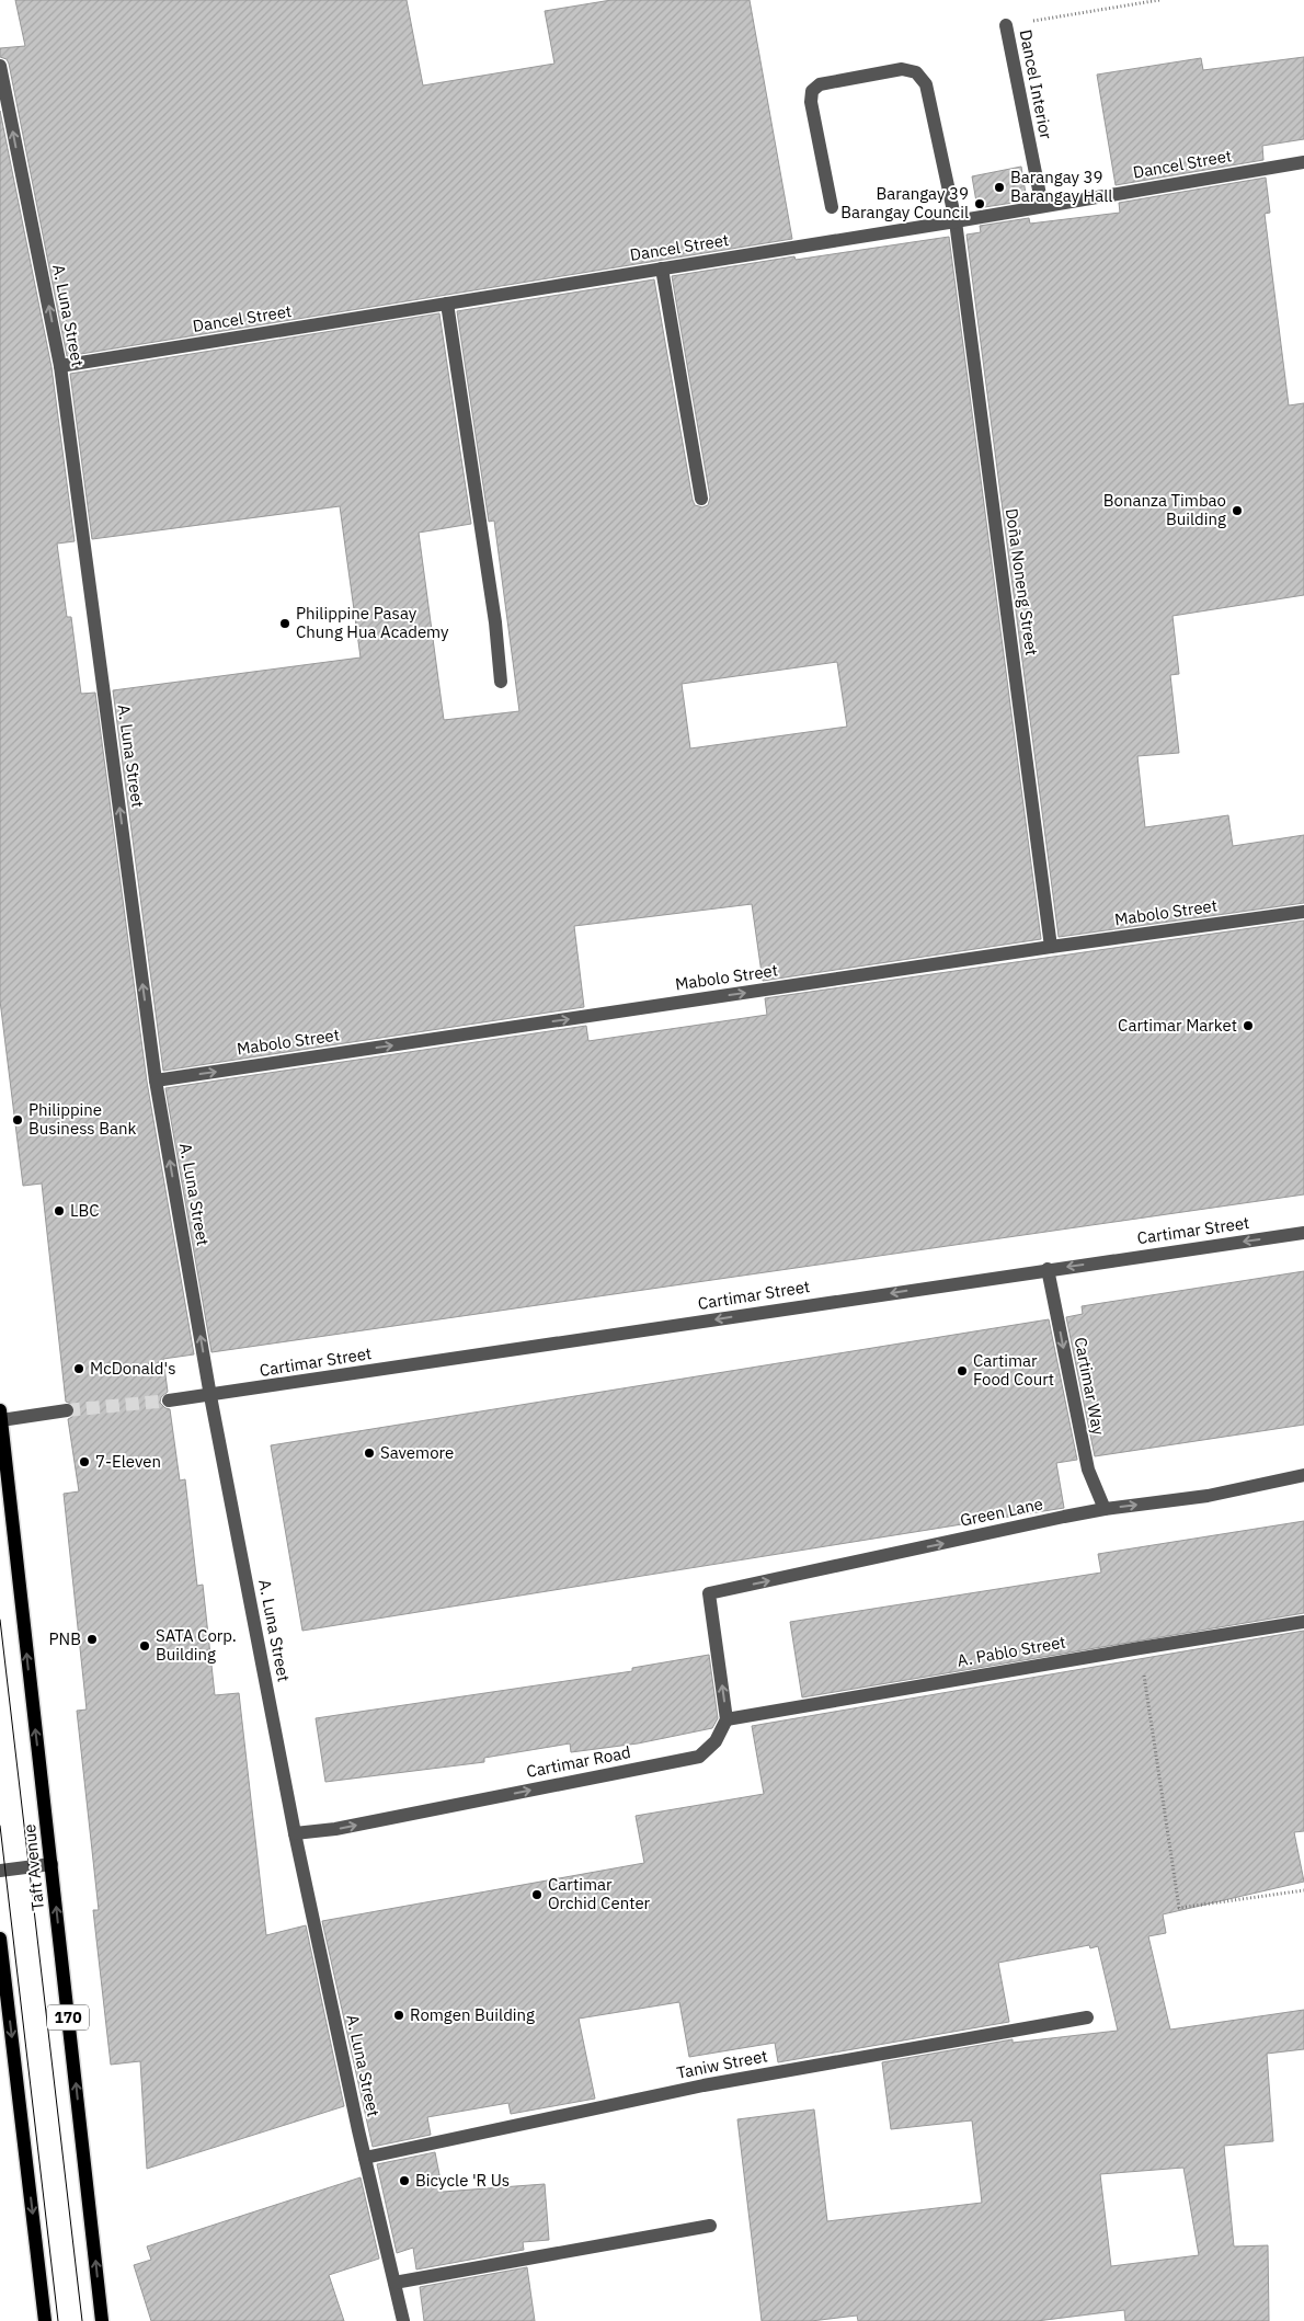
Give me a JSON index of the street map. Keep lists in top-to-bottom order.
{
  "streets": {
    "main road": ["Taft Avenue", "170"],
    "street": [
      "Dancel Interior",
      "Dancel Street",
      "A. Luna Street",
      "Doña Noneng Street",
      "Mabolo Street",
      "Cartimar Street",
      "Cartimar Way",
      "Green Lane",
      "A. Pablo Street",
      "Cartimar Road",
      "Taniw Street"
    ]
  },
  "crossings": [
    ["Dancel Interior", "Dancel Street"],
    ["Dancel Street", "A. Luna Street"],
    ["Dancel Street", "Doña Noneng Street"],
    ["A. Luna Street", "Mabolo Street"],
    ["A. Luna Street", "Cartimar Street"],
    ["A. Luna Street", "Cartimar Road"],
    ["A. Luna Street", "Taniw Street"],
    ["Doña Noneng Street", "Mabolo Street"],
    ["Cartimar Street", "Cartimar Way"],
    ["Cartimar Way", "Green Lane"],
    ["Green Lane", "A. Pablo Street"],
    ["Green Lane", "Cartimar Road"],
    ["A. Pablo Street", "Cartimar Road"]
  ],
  "one_way": [
    "A. Luna Street",
    "Mabolo Street",
    "Cartimar Street",
    "Cartimar Way",
    "Green Lane",
    "Cartimar Road"
  ],
  "places": [
    "Barangay 39 Barangay Hall",
    "Barangay 39 Barangay Council",
    "Bonanza Timbao Building",
    "Philippine Pasay Chung Hua Academy",
    "Cartimar Market",
    "Philippine Business Bank",
    "LBC",
    "McDonald's",
    "Cartimar Food Court",
    "Savemore",
    "7-Eleven",
    "PNB",
    "SATA Corp. Building",
    "Cartimar Orchid Center",
    "Romgen Building",
    "Bicycle 'R Us"
  ]
}
